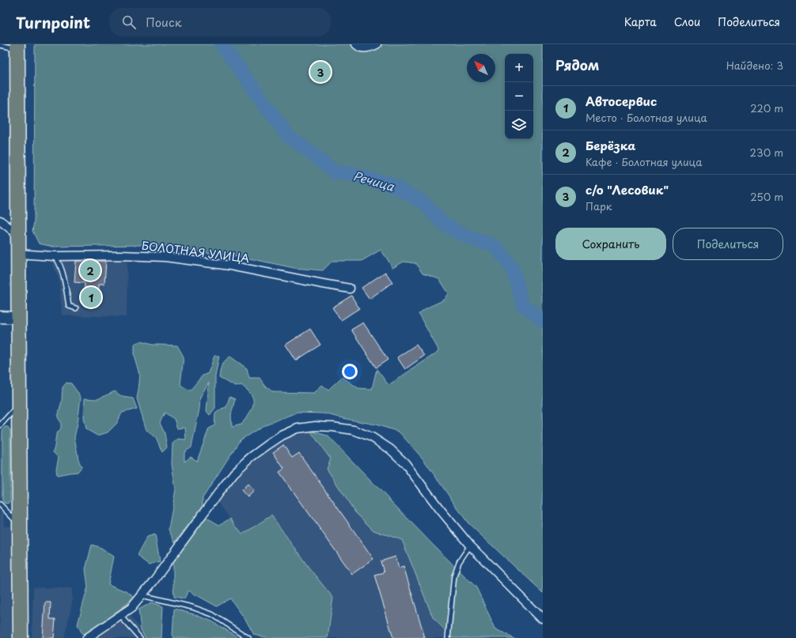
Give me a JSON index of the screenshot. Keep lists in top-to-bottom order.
{
  "streets": {
    "street": ["БОЛОТНАЯ УЛИЦА"]
  },
  "water": ["Речица"],
  "north": "top left",
  "page": {
    "header": "Turnpoint",
    "search": "Поиск",
    "nav": ["Карта", "Слои", "Поделиться"],
    "heading": ["Рядом", "Найдено: 3"],
    "map_buttons": ["+", "−"],
    "pins": ["3", "2", "1"],
    "list": [
      {
        "mark": "1",
        "name": "Автосервис",
        "note": "Место · Болотная улица",
        "value": "220 m"
      },
      {
        "mark": "2",
        "name": "Берёзка",
        "note": "Кафе · Болотная улица",
        "value": "230 m"
      },
      {
        "mark": "3",
        "name": "с/о \"Лесовик\"",
        "note": "Парк",
        "value": "250 m"
      }
    ],
    "buttons": ["Сохранить", "Поделиться"]
  }
}
